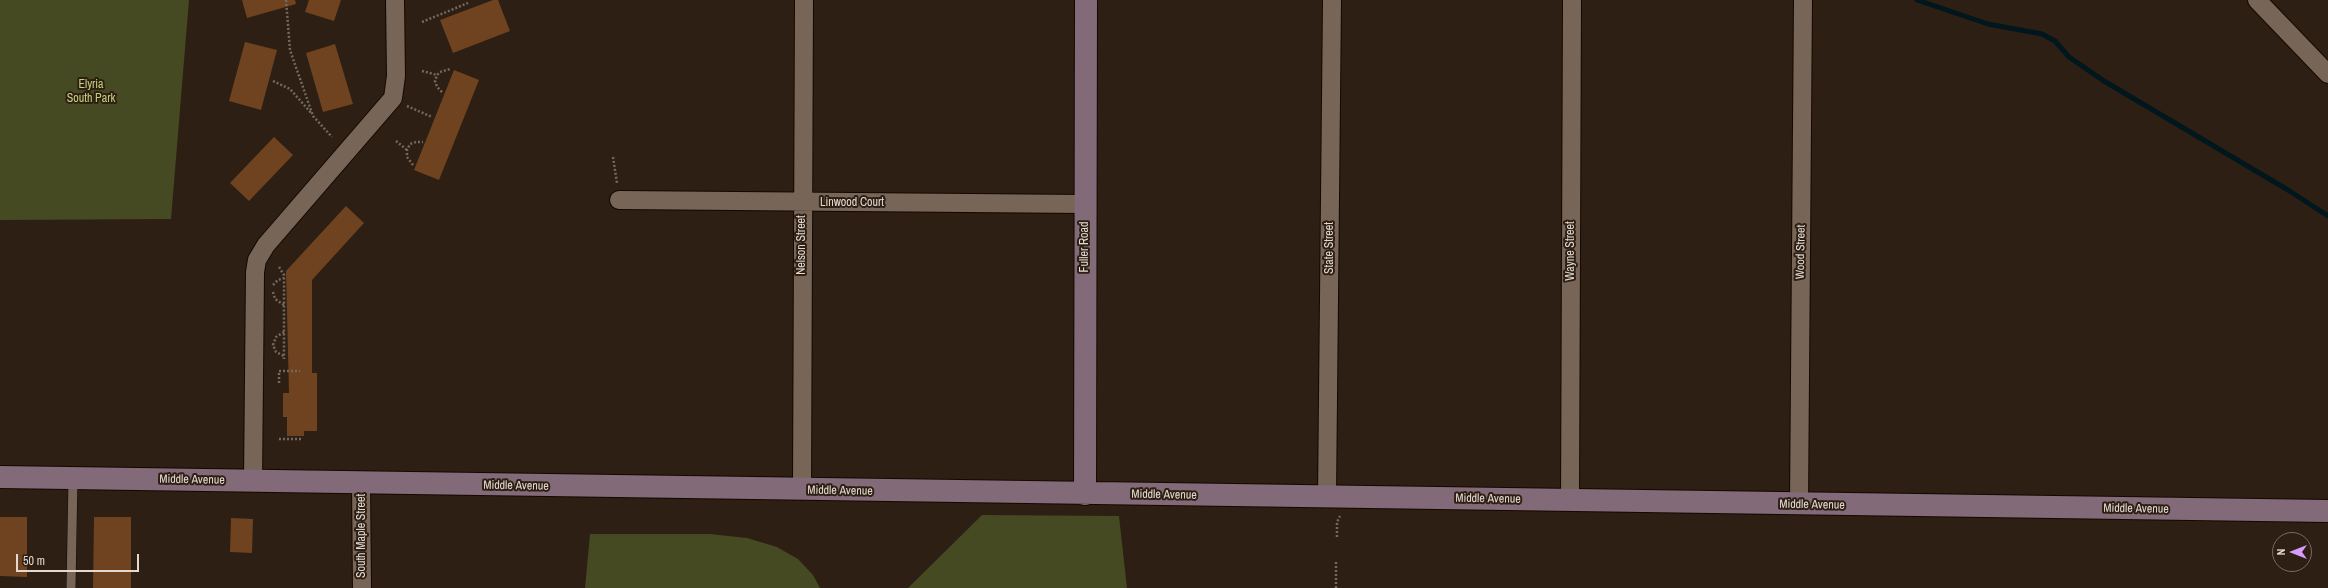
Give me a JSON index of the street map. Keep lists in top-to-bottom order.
{
  "streets": {
    "street": [
      "Linwood Court",
      "Nelson Street",
      "Fuller Road",
      "State Street",
      "Wayne Street",
      "Wood Street",
      "Middle Avenue",
      "South Maple Street"
    ]
  },
  "crossings": [
    ["Linwood Court", "Nelson Street"],
    ["Linwood Court", "Fuller Road"],
    ["Nelson Street", "Middle Avenue"],
    ["Fuller Road", "Middle Avenue"],
    ["State Street", "Middle Avenue"],
    ["Wayne Street", "Middle Avenue"],
    ["Wood Street", "Middle Avenue"],
    ["Middle Avenue", "South Maple Street"]
  ],
  "parks": ["Elyria South Park"],
  "scale_bar": "50 m",
  "north": "left"
}
